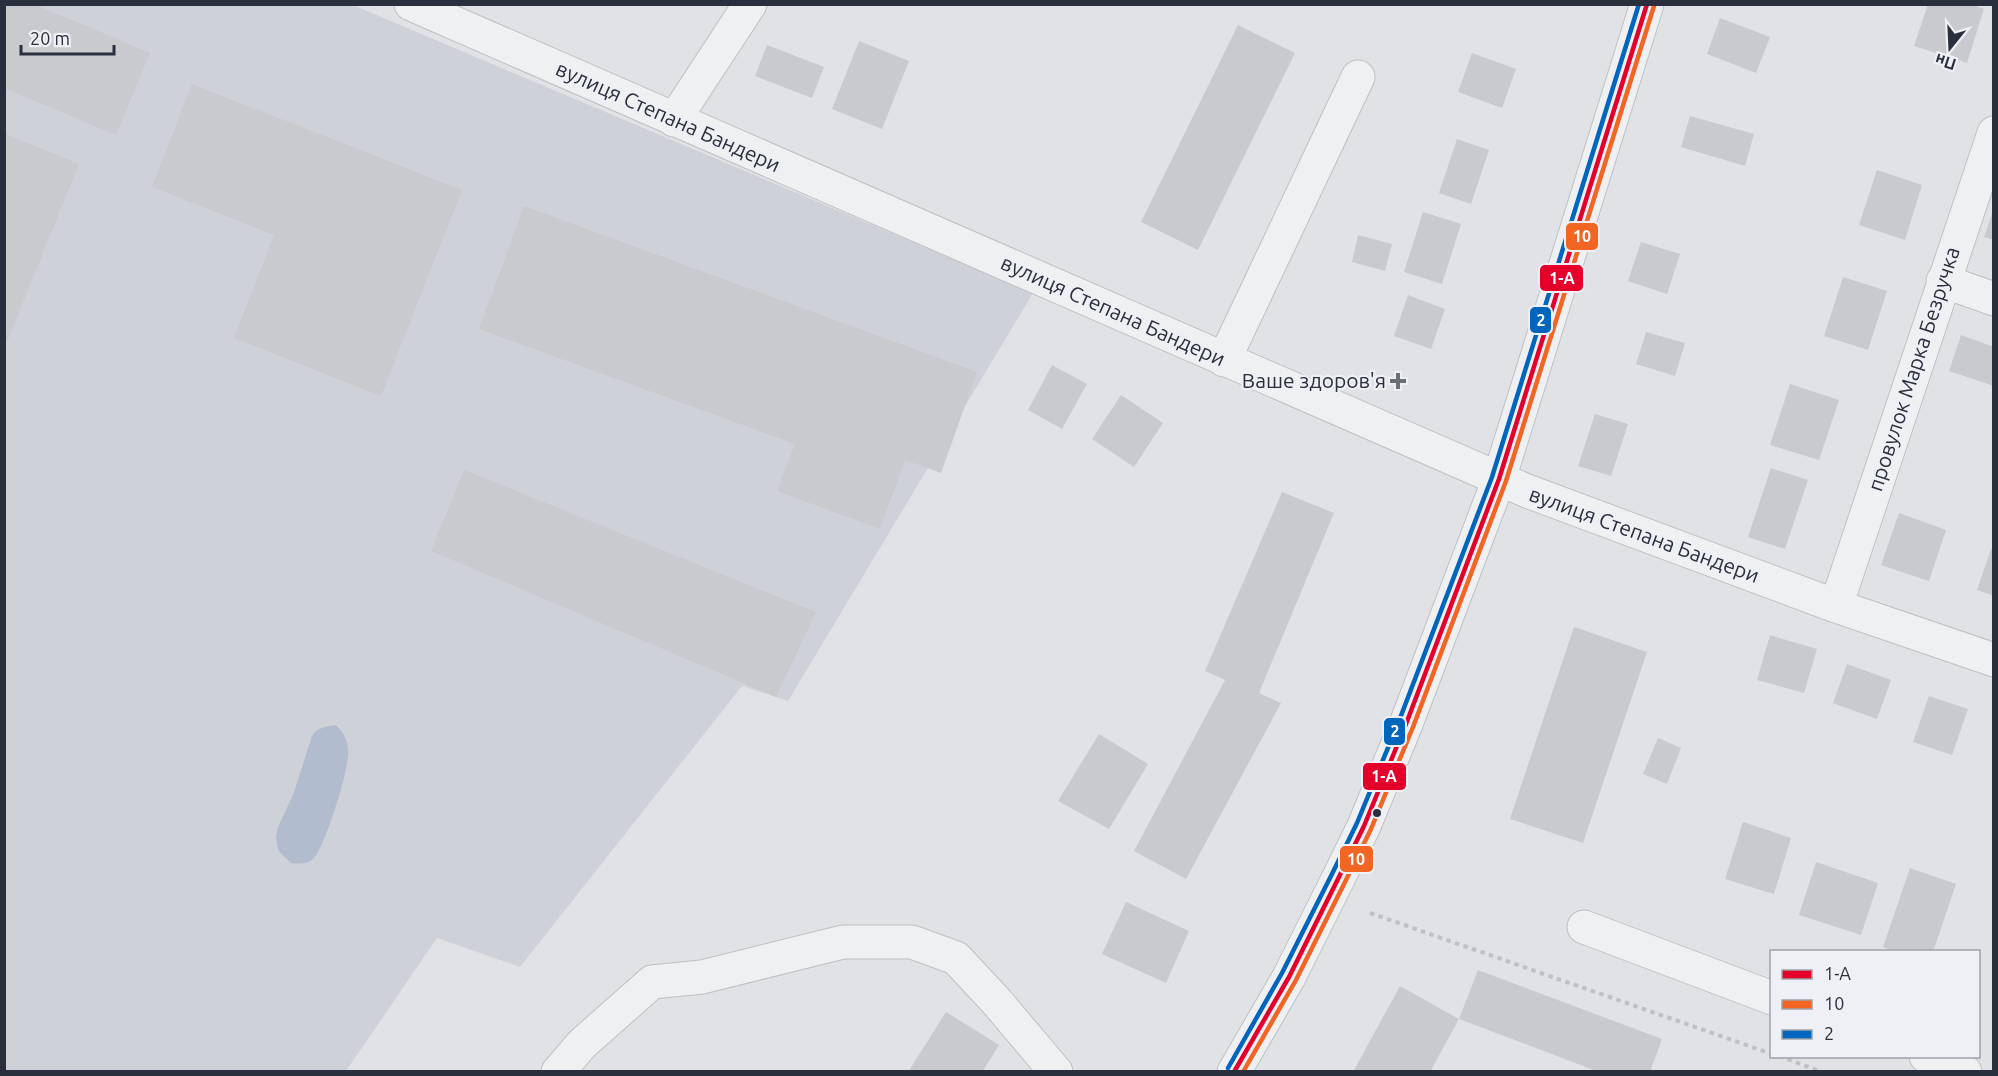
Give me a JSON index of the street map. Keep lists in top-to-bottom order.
{
  "streets": {
    "street": ["вулиця Степана Бандери", "провулок Марка Безручка"]
  },
  "crossings": [
    ["вулиця Степана Бандери", "провулок Марка Безручка"]
  ],
  "places": {
    "health": ["Ваше здоров'я"]
  },
  "lines": ["transit line 1-А", "transit line 2", "transit line 10"],
  "legend": ["1-А", "10", "2"],
  "scale_bar": "20 m",
  "north": "bottom"
}
